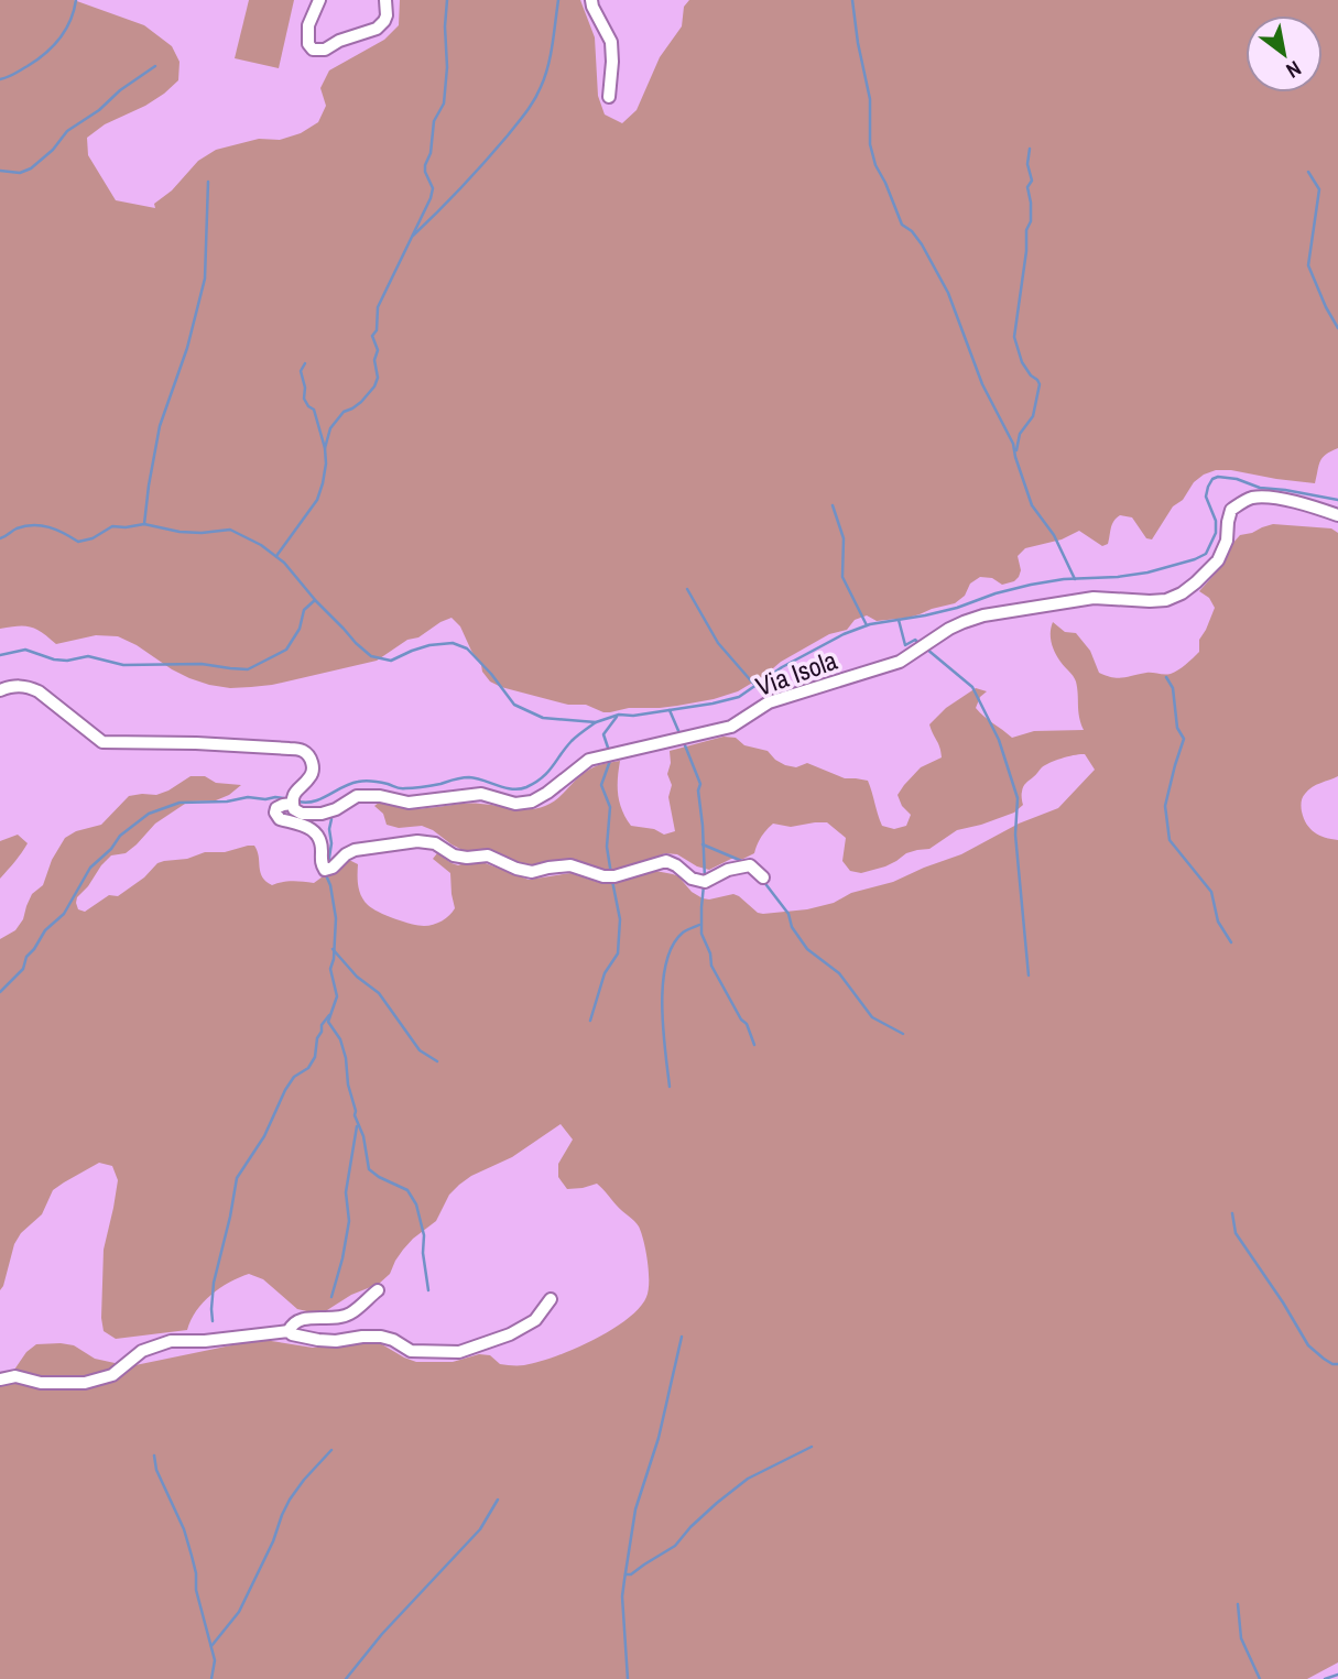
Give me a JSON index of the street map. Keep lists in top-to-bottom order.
{
  "streets": {
    "street": ["Via Isola"]
  },
  "north": "bottom right"
}
